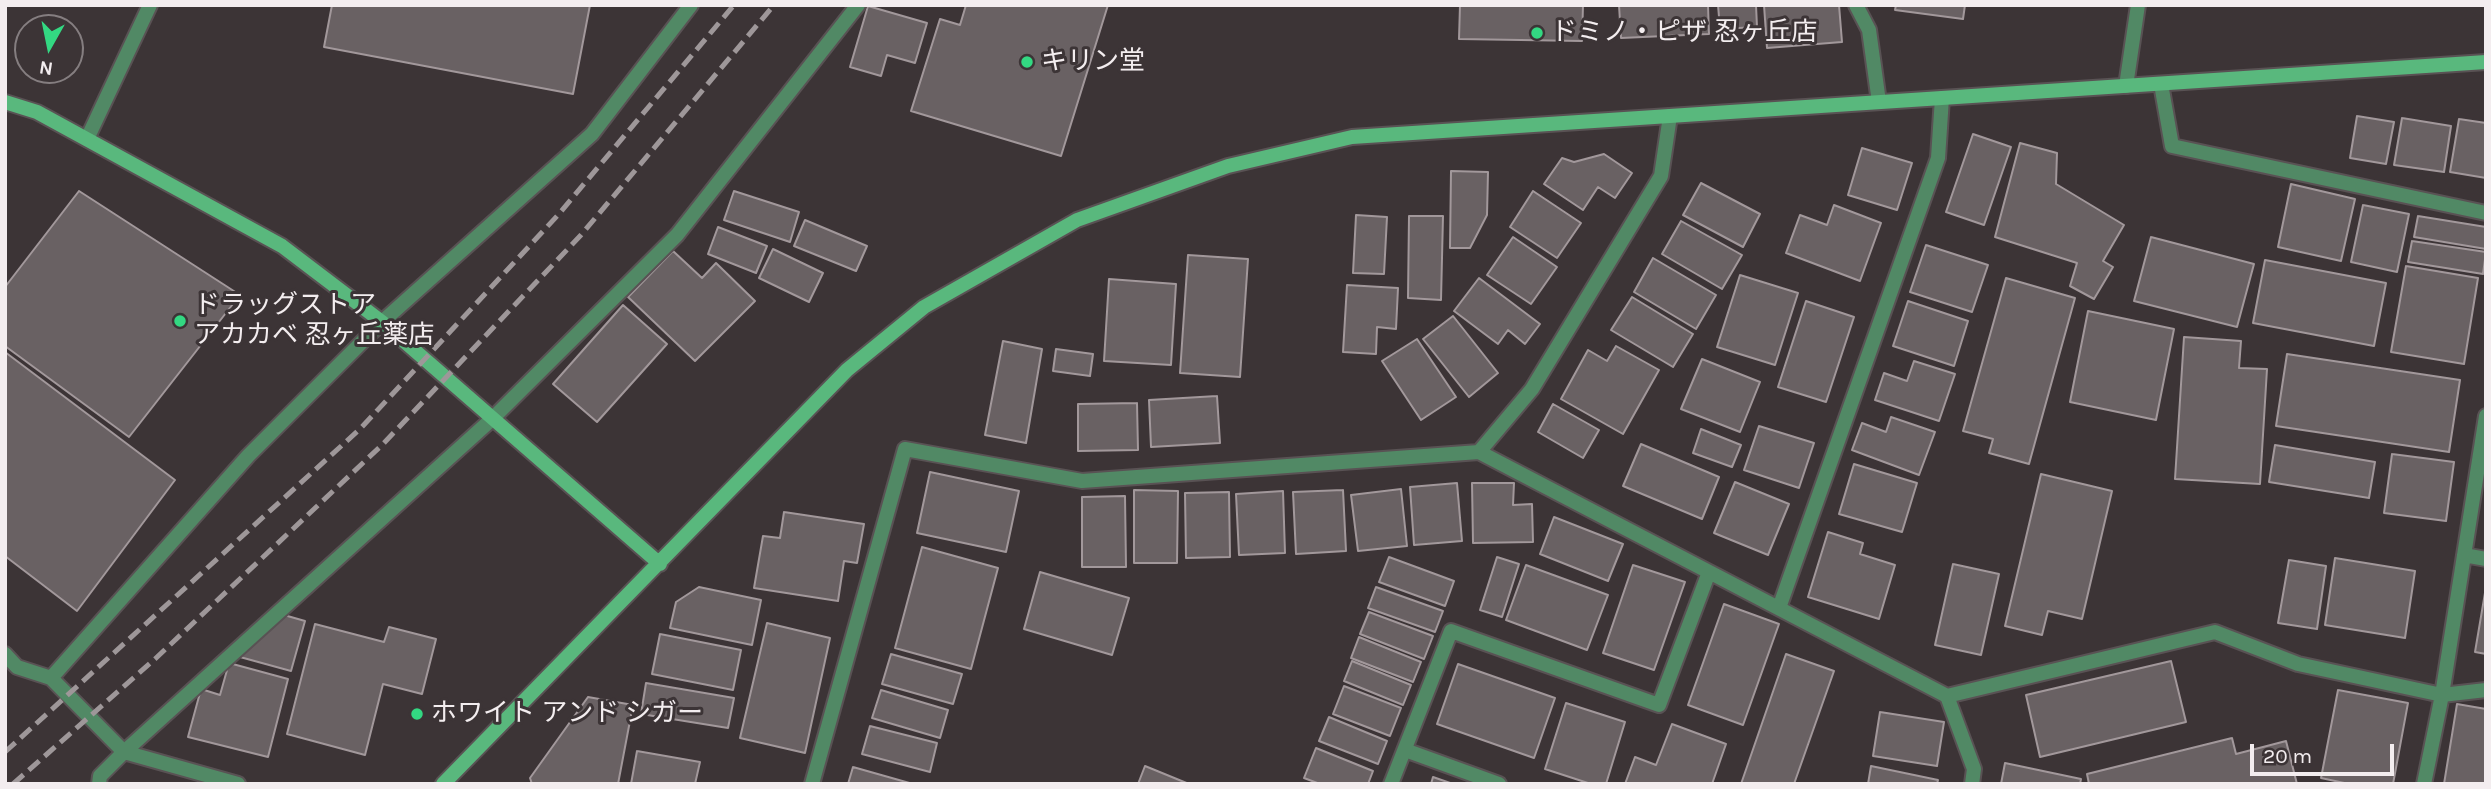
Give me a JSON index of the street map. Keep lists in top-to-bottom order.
{
  "places": [
    "ドミノ・ピザ 忍ヶ丘店",
    "キリン堂",
    "ドラッグストア アカカベ 忍ヶ丘薬店",
    "ホワイト アンド シガー"
  ],
  "scale_bar": "20 m",
  "north": "bottom"
}
